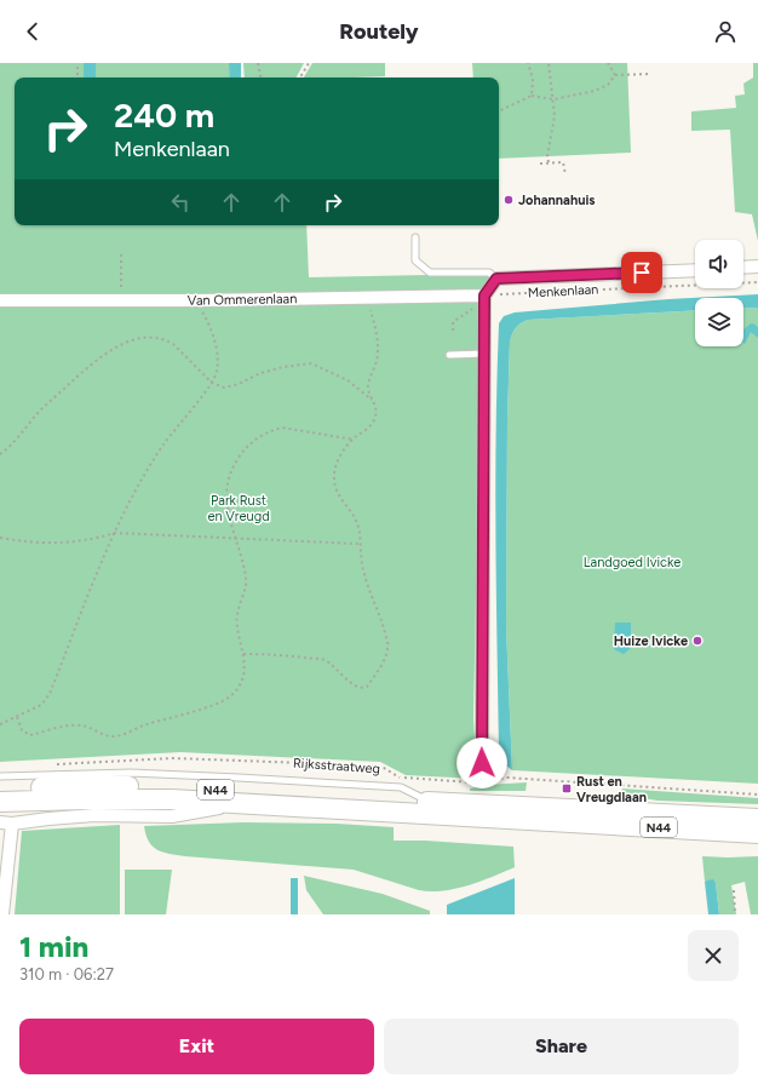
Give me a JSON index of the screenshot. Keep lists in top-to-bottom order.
{
  "streets": {
    "main road": ["Rijksstraatweg", "N44"],
    "street": ["Menkenlaan", "Van Ommerenlaan"]
  },
  "crossings": [
    ["Menkenlaan", "Van Ommerenlaan"],
    ["Rijksstraatweg", "N44"]
  ],
  "parks": ["Park Rust en Vreugd", "Landgoed Ivicke"],
  "places": {
    "other": ["Johannahuis", "Huize Ivicke"],
    "transit": ["Rust en Vreugdlaan"]
  },
  "page": {
    "header": "Routely",
    "turn": ["240 m", "Menkenlaan"],
    "heading": ["1 min", "310 m · 06:27"],
    "buttons": ["Exit", "Share"]
  }
}
